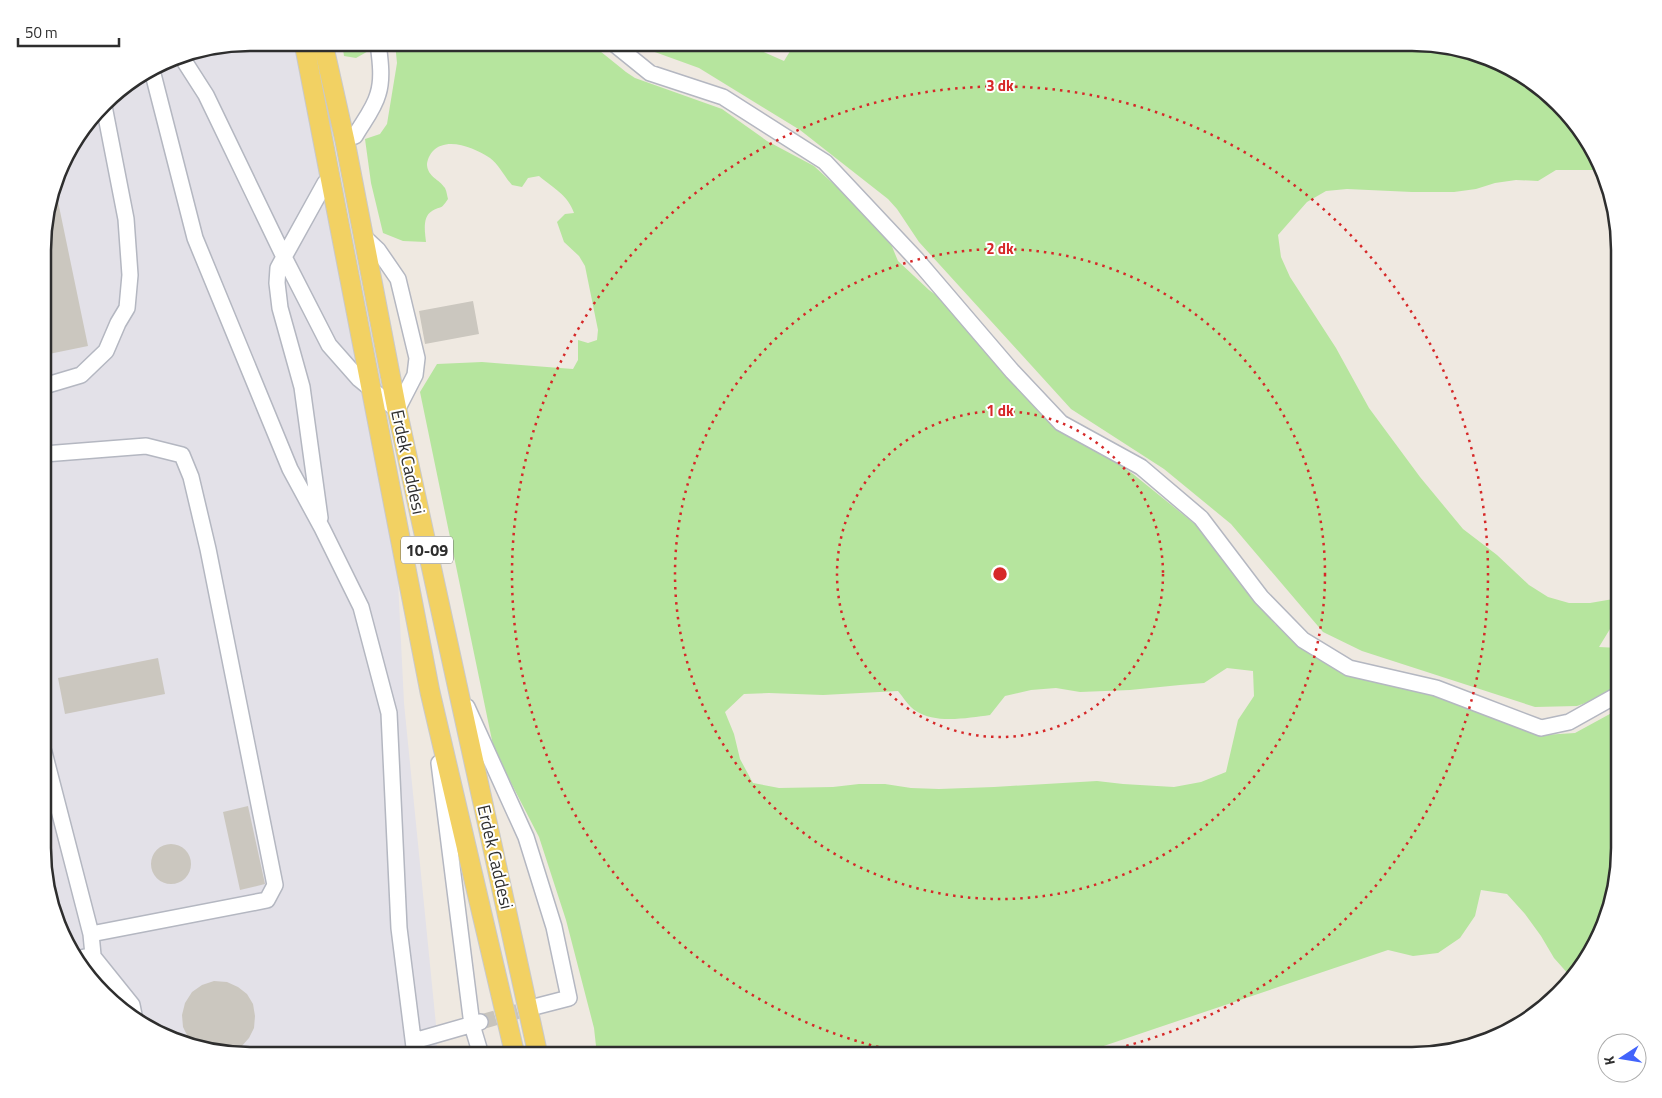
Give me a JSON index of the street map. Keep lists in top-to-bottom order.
{
  "streets": {
    "main road": ["Erdek Caddesi", "10-09"]
  },
  "scale_bar": "50 m",
  "north": "left",
  "rings": ["3 dk", "2 dk", "1 dk"]
}
